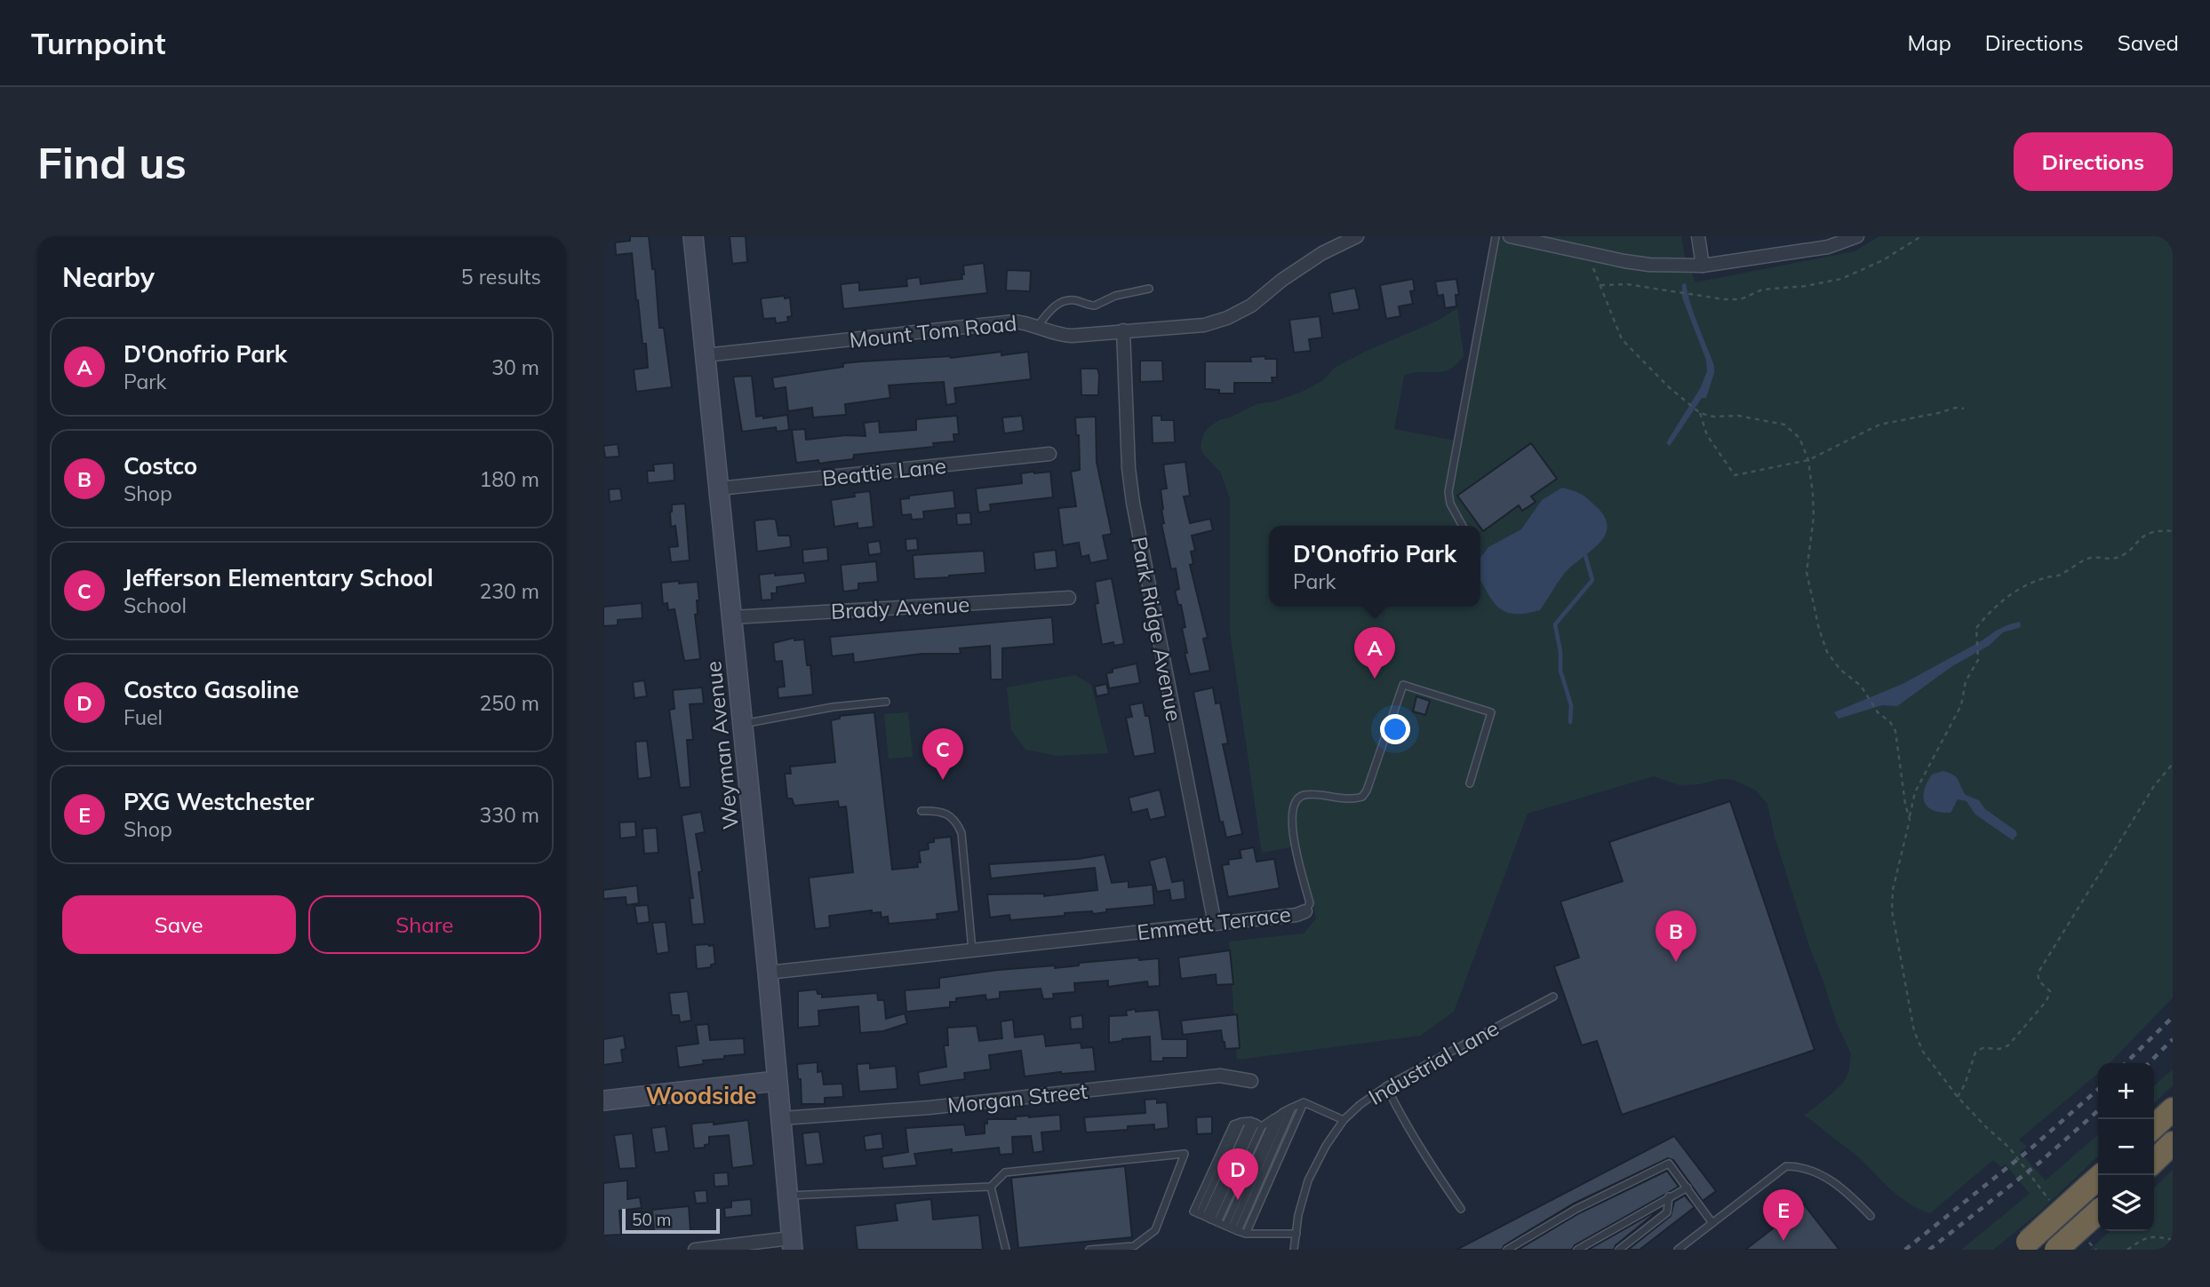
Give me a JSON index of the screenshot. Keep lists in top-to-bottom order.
{
  "streets": {
    "street": [
      "Mount Tom Road",
      "Beattie Lane",
      "Brady Avenue",
      "Park Ridge Avenue",
      "Weyman Avenue",
      "Emmett Terrace",
      "Morgan Street"
    ],
    "lane": ["Industrial Lane"]
  },
  "crossings": [
    ["Mount Tom Road", "Park Ridge Avenue"],
    ["Mount Tom Road", "Weyman Avenue"],
    ["Beattie Lane", "Weyman Avenue"],
    ["Brady Avenue", "Weyman Avenue"],
    ["Park Ridge Avenue", "Emmett Terrace"],
    ["Weyman Avenue", "Emmett Terrace"],
    ["Weyman Avenue", "Morgan Street"]
  ],
  "districts": ["Woodside"],
  "scale_bar": "50 m",
  "page": {
    "header": "Turnpoint",
    "nav": ["Map", "Directions", "Saved"],
    "buttons": [
      "Directions",
      ["Save", "Share"]
    ],
    "title": "Find us",
    "heading": ["Nearby", "5 results"],
    "list": [
      {
        "mark": "A",
        "name": "D'Onofrio Park",
        "note": "Park",
        "value": "30 m"
      },
      {
        "mark": "B",
        "name": "Costco",
        "note": "Shop",
        "value": "180 m"
      },
      {
        "mark": "C",
        "name": "Jefferson Elementary School",
        "note": "School",
        "value": "230 m"
      },
      {
        "mark": "D",
        "name": "Costco Gasoline",
        "note": "Fuel",
        "value": "250 m"
      },
      {
        "mark": "E",
        "name": "PXG Westchester",
        "note": "Shop",
        "value": "330 m"
      }
    ],
    "popup": ["D'Onofrio Park", "Park"],
    "pins": [
      "A",
      "C",
      "B",
      "D",
      "E"
    ],
    "map_buttons": ["+", "−"],
    "scale": "50 m"
  }
}
